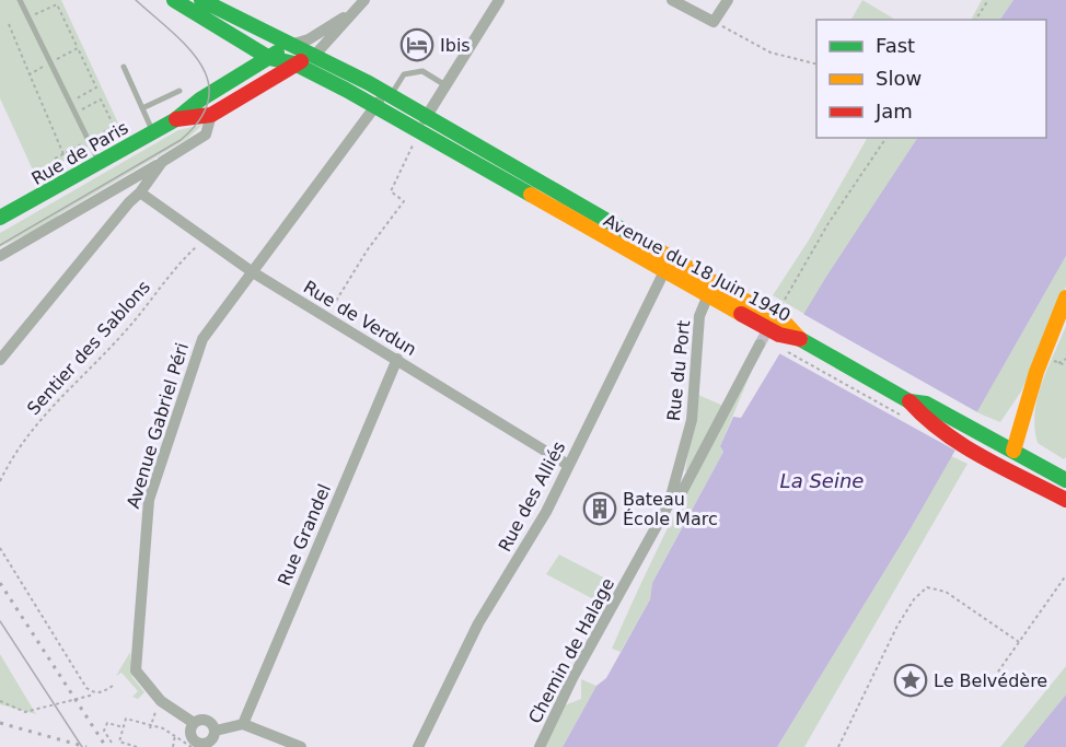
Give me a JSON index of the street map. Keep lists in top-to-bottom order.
{
  "streets": {
    "main road": ["Rue de Paris", "Avenue du 18 Juin 1940"],
    "street": [
      "Rue de Verdun",
      "Rue du Port",
      "Avenue Gabriel Péri",
      "Rue des Alliés",
      "Rue Grandel",
      "Chemin de Halage"
    ],
    "path": ["Sentier des Sablons"]
  },
  "crossings": [
    ["Rue de Paris", "Avenue du 18 Juin 1940"],
    ["Avenue du 18 Juin 1940", "Rue du Port"],
    ["Avenue du 18 Juin 1940", "Avenue Gabriel Péri"],
    ["Avenue du 18 Juin 1940", "Rue des Alliés"],
    ["Rue de Verdun", "Sentier des Sablons"],
    ["Rue de Verdun", "Avenue Gabriel Péri"],
    ["Rue de Verdun", "Rue des Alliés"],
    ["Rue de Verdun", "Rue Grandel"],
    ["Rue du Port", "Chemin de Halage"]
  ],
  "water": ["La Seine"],
  "places": {
    "hotel": ["Ibis"],
    "building": ["Bateau École Marc"],
    "place": ["Le Belvédère"]
  },
  "legend": ["Fast", "Slow", "Jam"]
}
